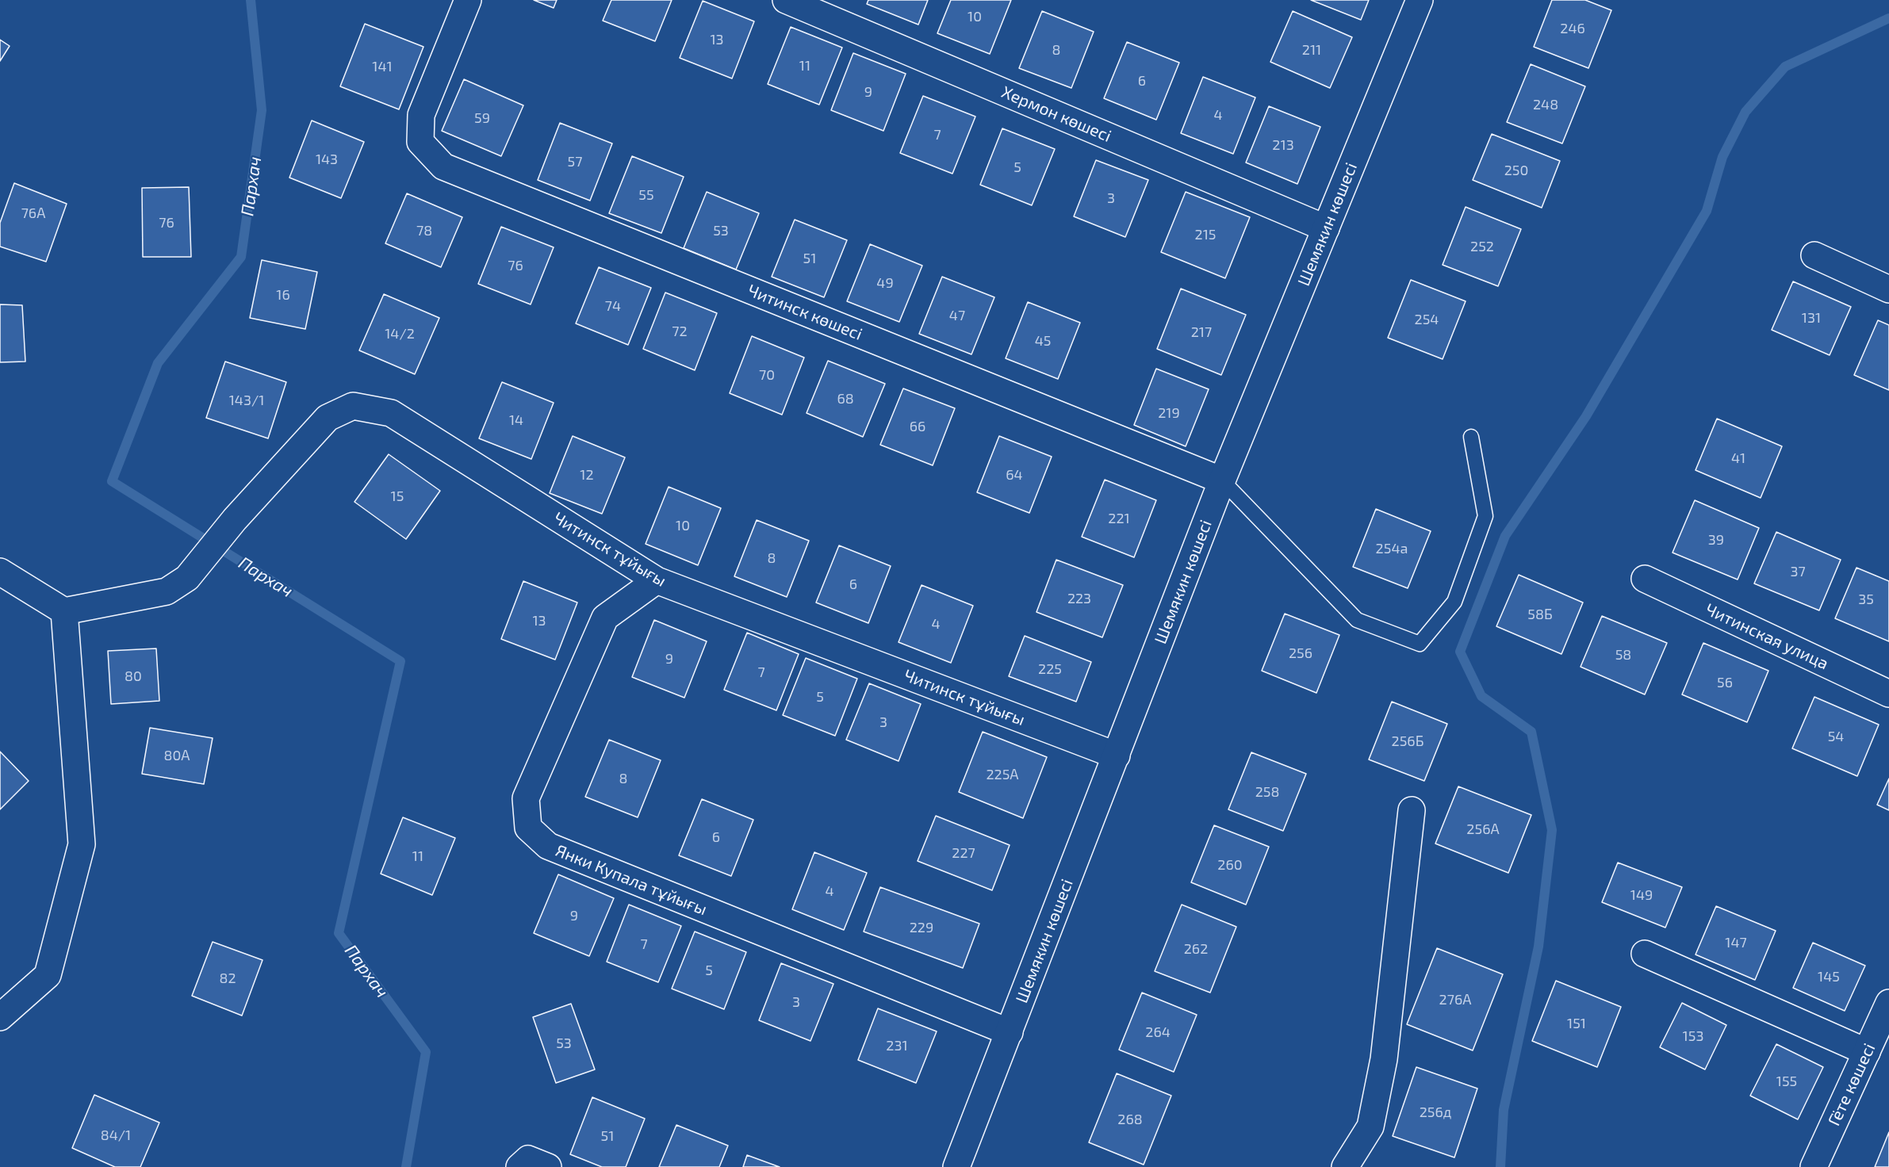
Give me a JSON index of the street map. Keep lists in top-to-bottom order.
{
  "streets": {
    "street": [
      "Хермон көшесі",
      "Шемякин көшесі",
      "Читинск көшесі",
      "Читинск тұйығы",
      "Читинская улица",
      "Янки Купала тұйығы",
      "Гёте көшесі"
    ]
  },
  "crossings": [
    ["Хермон көшесі", "Шемякин көшесі"],
    ["Шемякин көшесі", "Читинск көшесі"],
    ["Шемякин көшесі", "Читинск тұйығы"],
    ["Шемякин көшесі", "Янки Купала тұйығы"],
    ["Читинск тұйығы", "Янки Купала тұйығы"]
  ],
  "water": ["Пархач"],
  "house_numbers": [
    "10",
    "246",
    "13",
    "8",
    "211",
    "11",
    "141",
    "6",
    "9",
    "248",
    "4",
    "59",
    "7",
    "213",
    "143",
    "57",
    "5",
    "250",
    "55",
    "3",
    "76А",
    "76",
    "78",
    "53",
    "215",
    "252",
    "51",
    "76",
    "49",
    "16",
    "74",
    "47",
    "131",
    "254",
    "72",
    "217",
    "14/2",
    "45",
    "70",
    "68",
    "143/1",
    "219",
    "14",
    "66",
    "41",
    "12",
    "64",
    "15",
    "221",
    "10",
    "39",
    "254а",
    "8",
    "37",
    "6",
    "223",
    "35",
    "58Б",
    "13",
    "4",
    "256",
    "58",
    "9",
    "225",
    "7",
    "80",
    "56",
    "5",
    "3",
    "54",
    "256Б",
    "80А",
    "225А",
    "8",
    "258",
    "256А",
    "6",
    "227",
    "11",
    "260",
    "4",
    "149",
    "9",
    "229",
    "147",
    "7",
    "262",
    "5",
    "145",
    "82",
    "276А",
    "3",
    "151",
    "264",
    "153",
    "53",
    "231",
    "155",
    "256д",
    "268",
    "84/1",
    "51"
  ]
}
